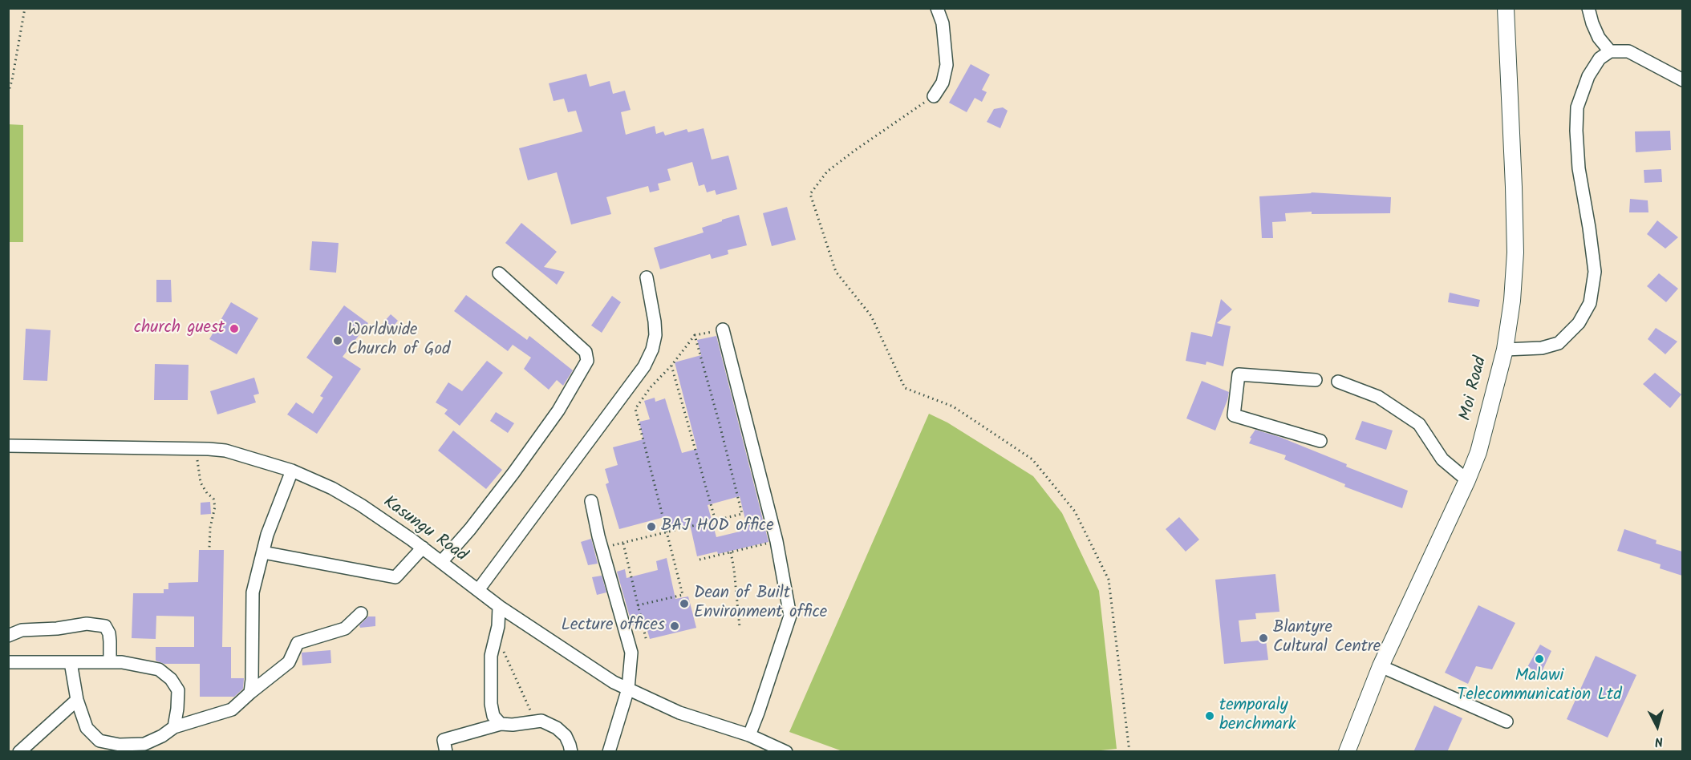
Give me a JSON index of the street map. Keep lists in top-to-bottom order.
{
  "streets": {
    "main road": ["Moi Road"],
    "street": ["Kasungu Road"]
  },
  "places": [
    "church guest",
    "Worldwide Church of God",
    "BAJ HOD office",
    "Dean of Built Environment office",
    "Lecture offices",
    "Blantyre Cultural Centre",
    "Malawi Telecommunication Ltd",
    "temporaly benchmark"
  ],
  "north": "bottom"
}
